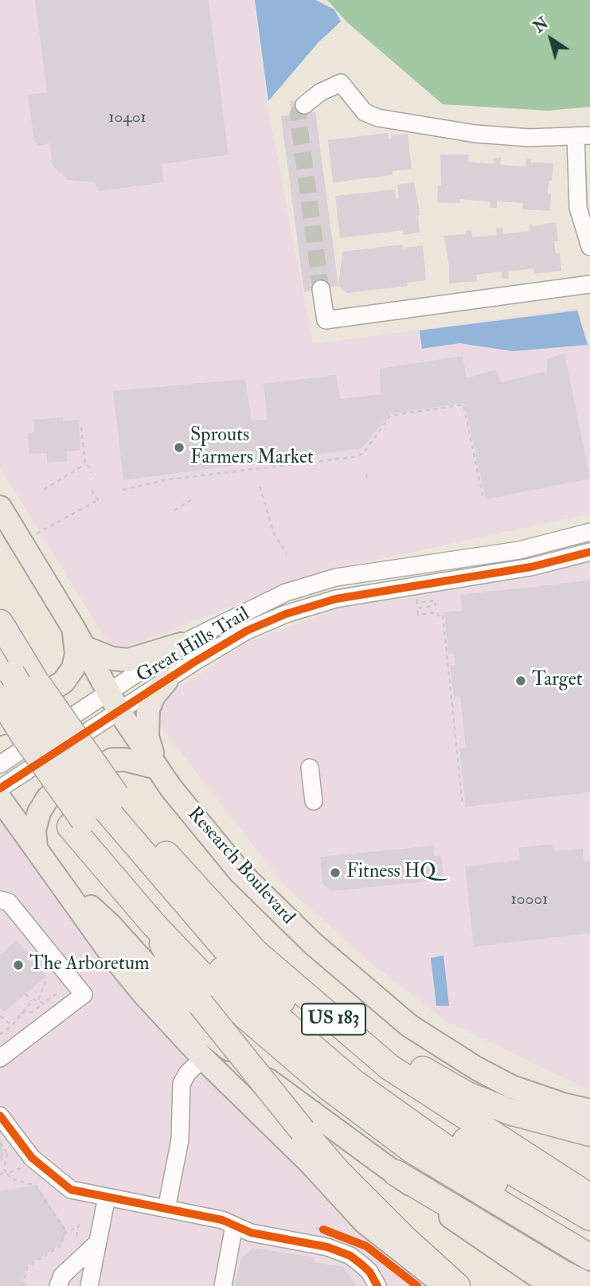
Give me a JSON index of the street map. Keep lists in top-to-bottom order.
{
  "streets": {
    "highway": ["US 183"],
    "main road": ["Research Boulevard"],
    "street": ["Great Hills Trail"]
  },
  "crossings": [
    ["Great Hills Trail", "Research Boulevard"]
  ],
  "places": [
    "Sprouts Farmers Market",
    "Target",
    "Fitness HQ",
    "The Arboretum"
  ],
  "house_numbers": ["10401", "10001"],
  "north": "top left"
}
